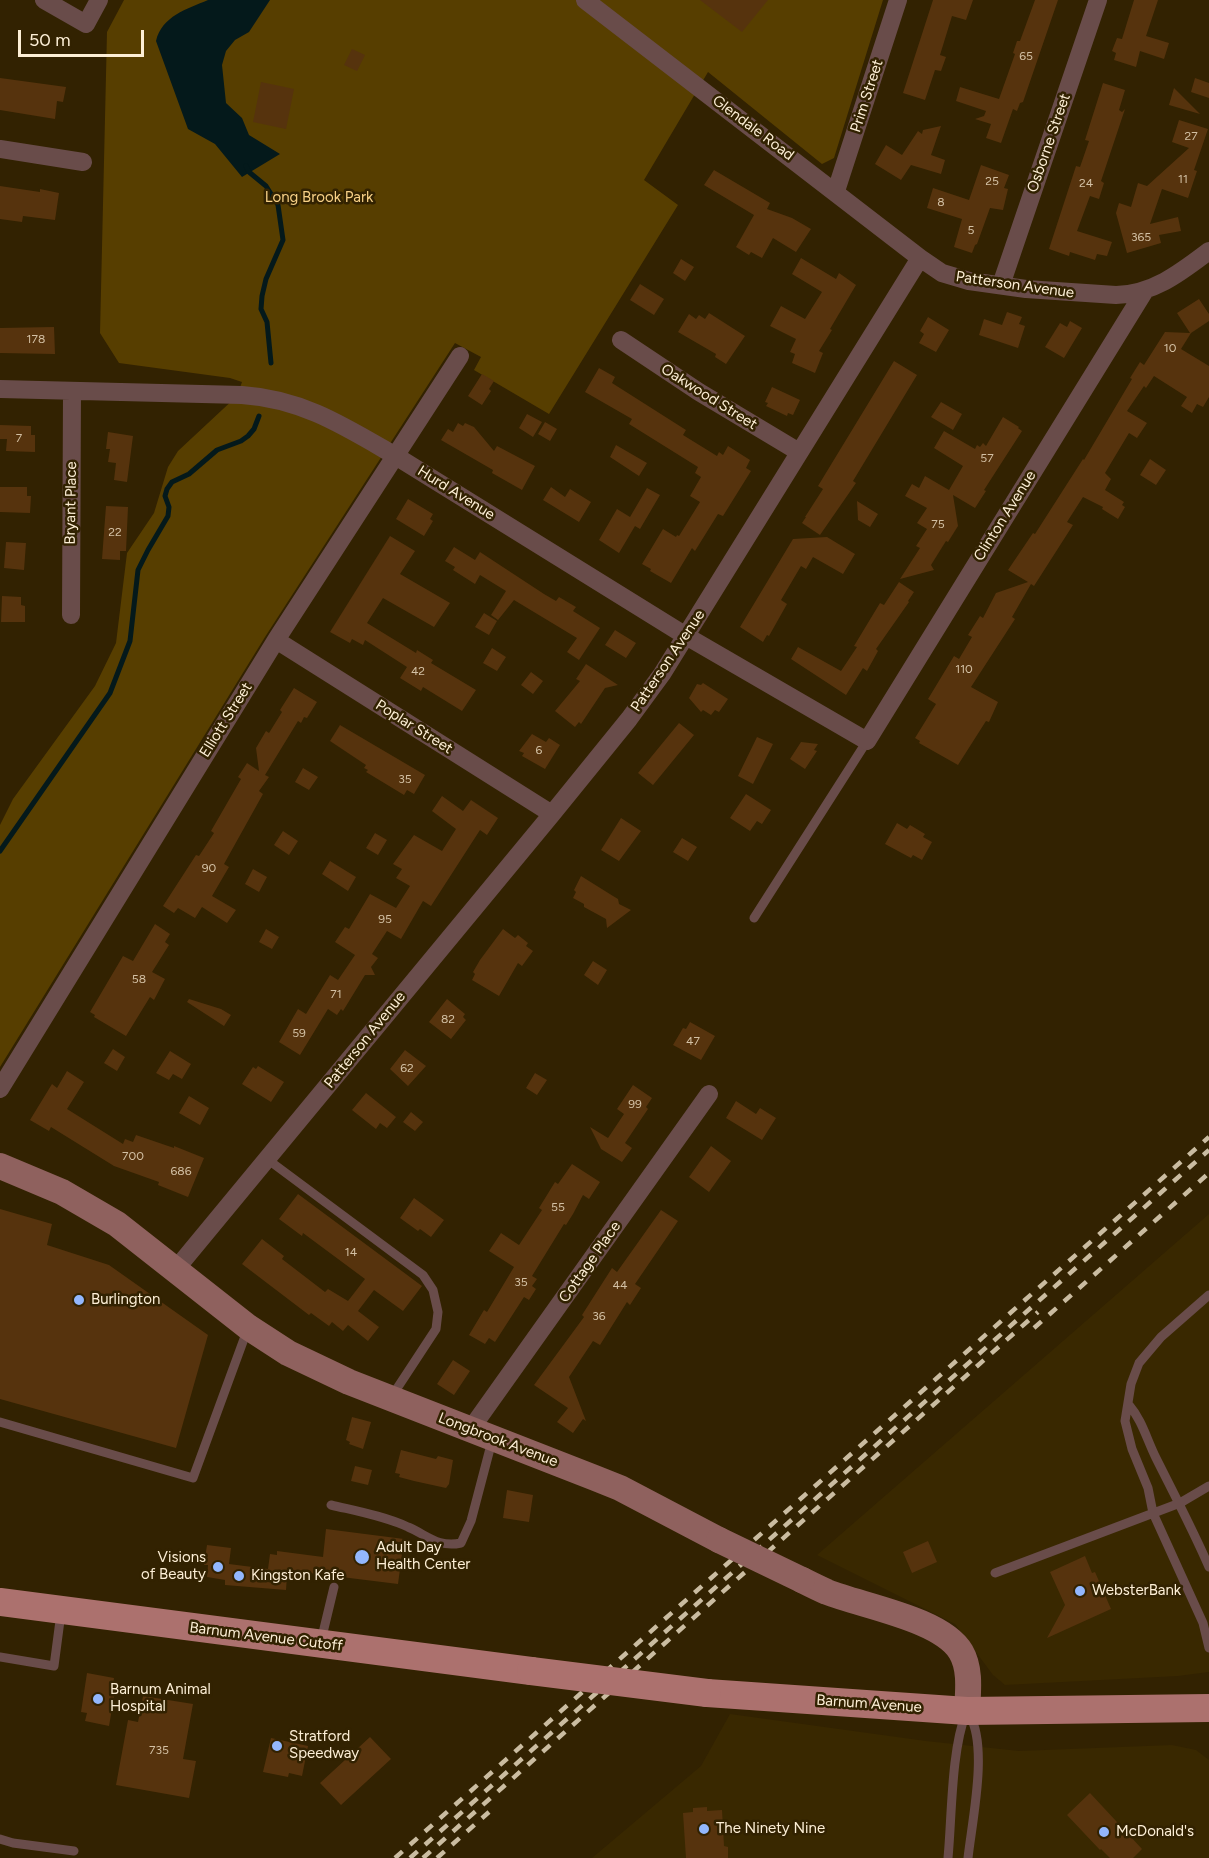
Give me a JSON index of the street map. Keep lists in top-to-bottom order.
{
  "streets": {
    "main road": ["Barnum Avenue Cutoff", "Barnum Avenue"],
    "street": [
      "Prim Street",
      "Glendale Road",
      "Osborne Street",
      "Patterson Avenue",
      "Oakwood Street",
      "Hurd Avenue",
      "Bryant Place",
      "Clinton Avenue",
      "Elliott Street",
      "Poplar Street",
      "Cottage Place",
      "Longbrook Avenue"
    ]
  },
  "crossings": [
    ["Prim Street", "Glendale Road"],
    ["Glendale Road", "Patterson Avenue"],
    ["Osborne Street", "Patterson Avenue"],
    ["Patterson Avenue", "Oakwood Street"],
    ["Patterson Avenue", "Hurd Avenue"],
    ["Patterson Avenue", "Clinton Avenue"],
    ["Patterson Avenue", "Poplar Street"],
    ["Patterson Avenue", "Longbrook Avenue"],
    ["Hurd Avenue", "Bryant Place"],
    ["Hurd Avenue", "Clinton Avenue"],
    ["Hurd Avenue", "Elliott Street"],
    ["Elliott Street", "Poplar Street"],
    ["Cottage Place", "Longbrook Avenue"],
    ["Longbrook Avenue", "Barnum Avenue"],
    ["Barnum Avenue Cutoff", "Barnum Avenue"]
  ],
  "parks": ["Long Brook Park"],
  "places": [
    "Burlington",
    "Adult Day Health Center",
    "Visions of Beauty",
    "Kingston Kafe",
    "WebsterBank",
    "Barnum Animal Hospital",
    "Stratford Speedway",
    "The Ninety Nine",
    "McDonald's"
  ],
  "house_numbers": [
    "65",
    "27",
    "11",
    "25",
    "24",
    "8",
    "5",
    "365",
    "178",
    "10",
    "7",
    "57",
    "75",
    "22",
    "110",
    "42",
    "6",
    "35",
    "90",
    "95",
    "58",
    "71",
    "82",
    "59",
    "47",
    "62",
    "99",
    "700",
    "686",
    "55",
    "14",
    "35",
    "44",
    "36",
    "735"
  ],
  "scale_bar": "50 m"
}
